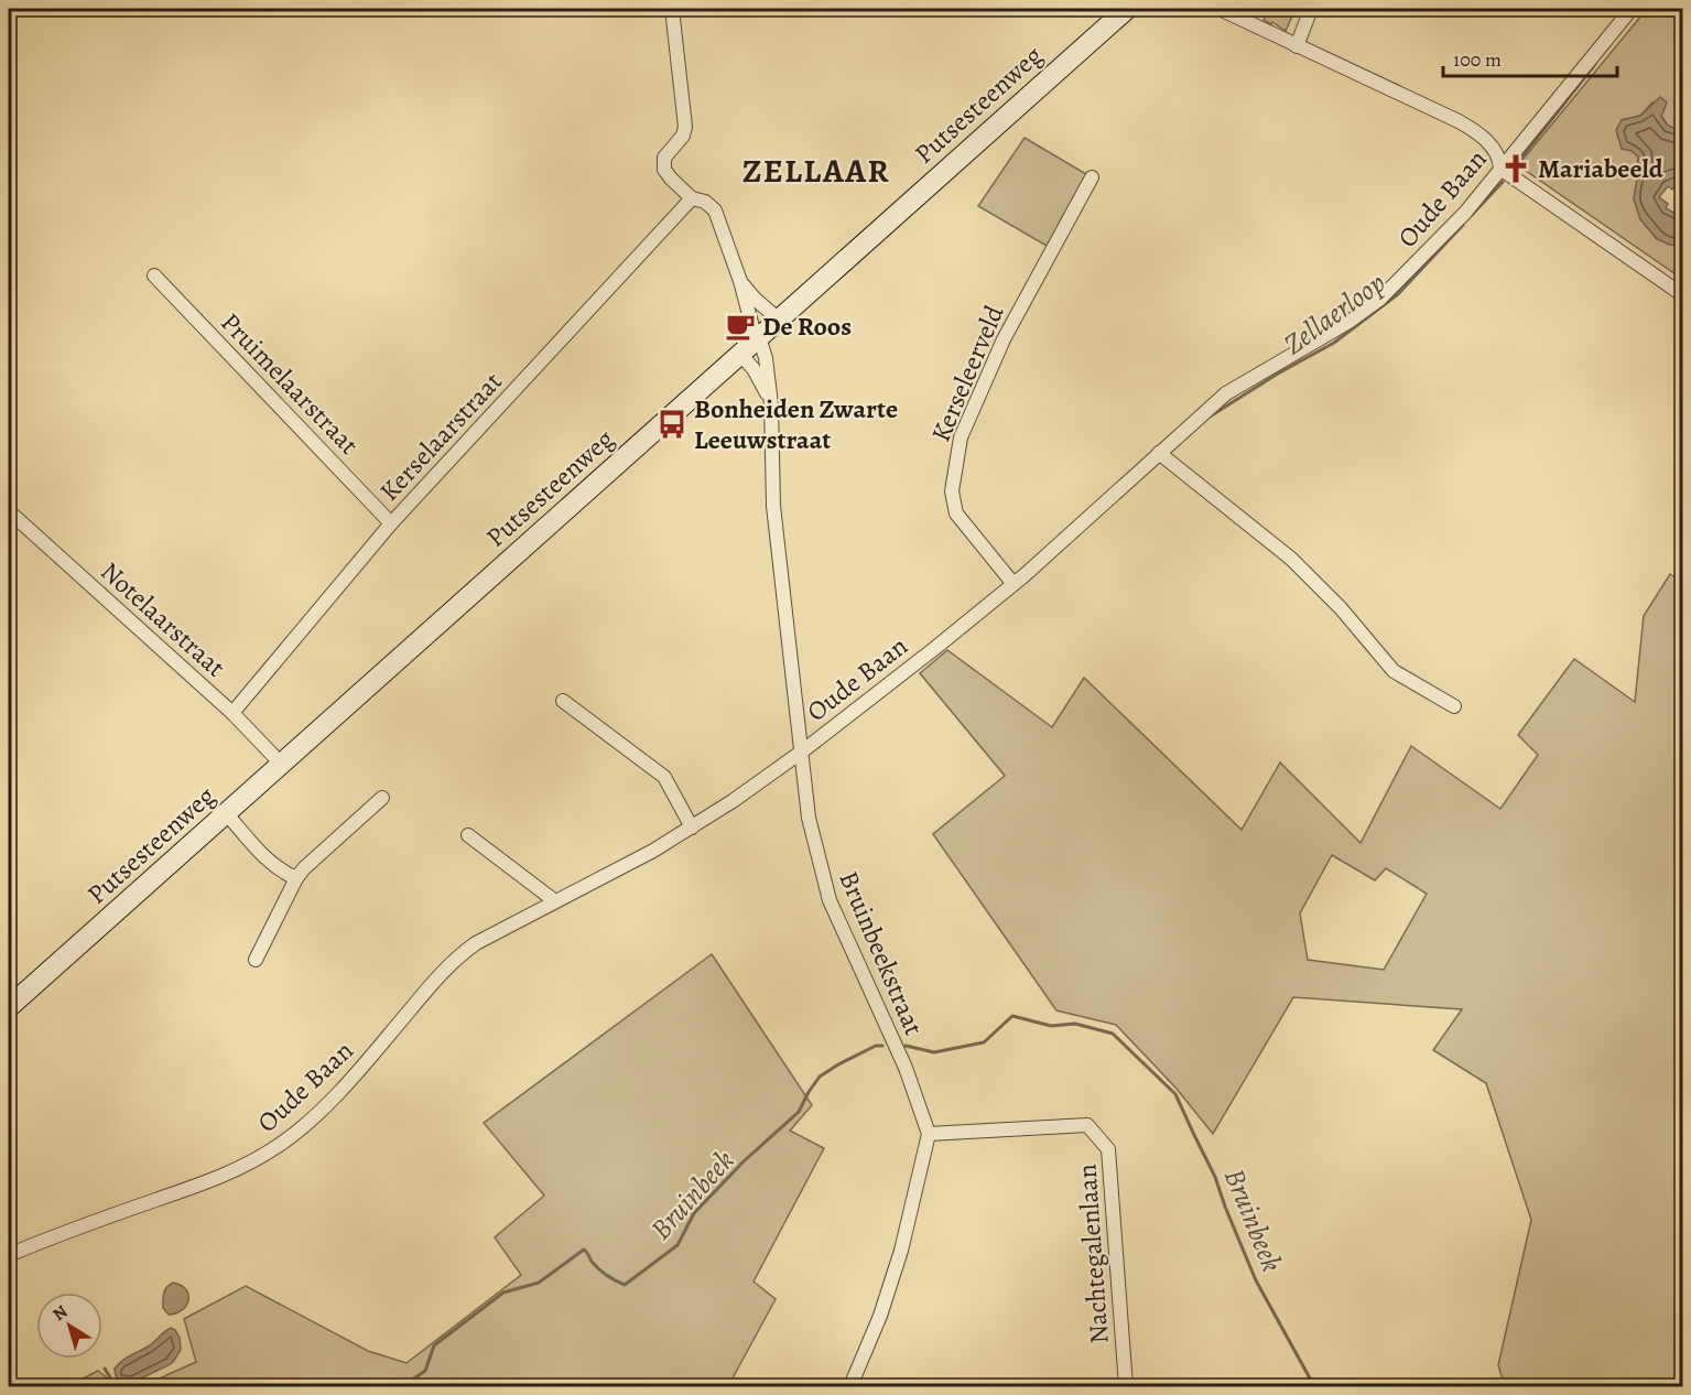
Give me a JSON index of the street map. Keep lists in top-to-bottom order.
{
  "streets": {
    "main road": ["Putsesteenweg"],
    "street": [
      "Oude Baan",
      "Kerseleerveld",
      "Pruimelaarstraat",
      "Kerselaarstraat",
      "Notelaarstraat",
      "Bruinbeekstraat",
      "Nachtegalenlaan"
    ]
  },
  "crossings": [
    ["Putsesteenweg", "Notelaarstraat"],
    ["Putsesteenweg", "Bruinbeekstraat"],
    ["Oude Baan", "Kerseleerveld"],
    ["Oude Baan", "Bruinbeekstraat"],
    ["Pruimelaarstraat", "Kerselaarstraat"],
    ["Kerselaarstraat", "Notelaarstraat"],
    ["Kerselaarstraat", "Bruinbeekstraat"],
    ["Bruinbeekstraat", "Nachtegalenlaan"]
  ],
  "districts": ["ZELLAAR"],
  "water": ["Zellaerloop", "Bruinbeek"],
  "places": {
    "church": ["Mariabeeld"],
    "cafe": ["De Roos"],
    "bus stop": ["Bonheiden Zwarte Leeuwstraat"]
  },
  "scale_bar": "100 m",
  "north": "top left"
}
